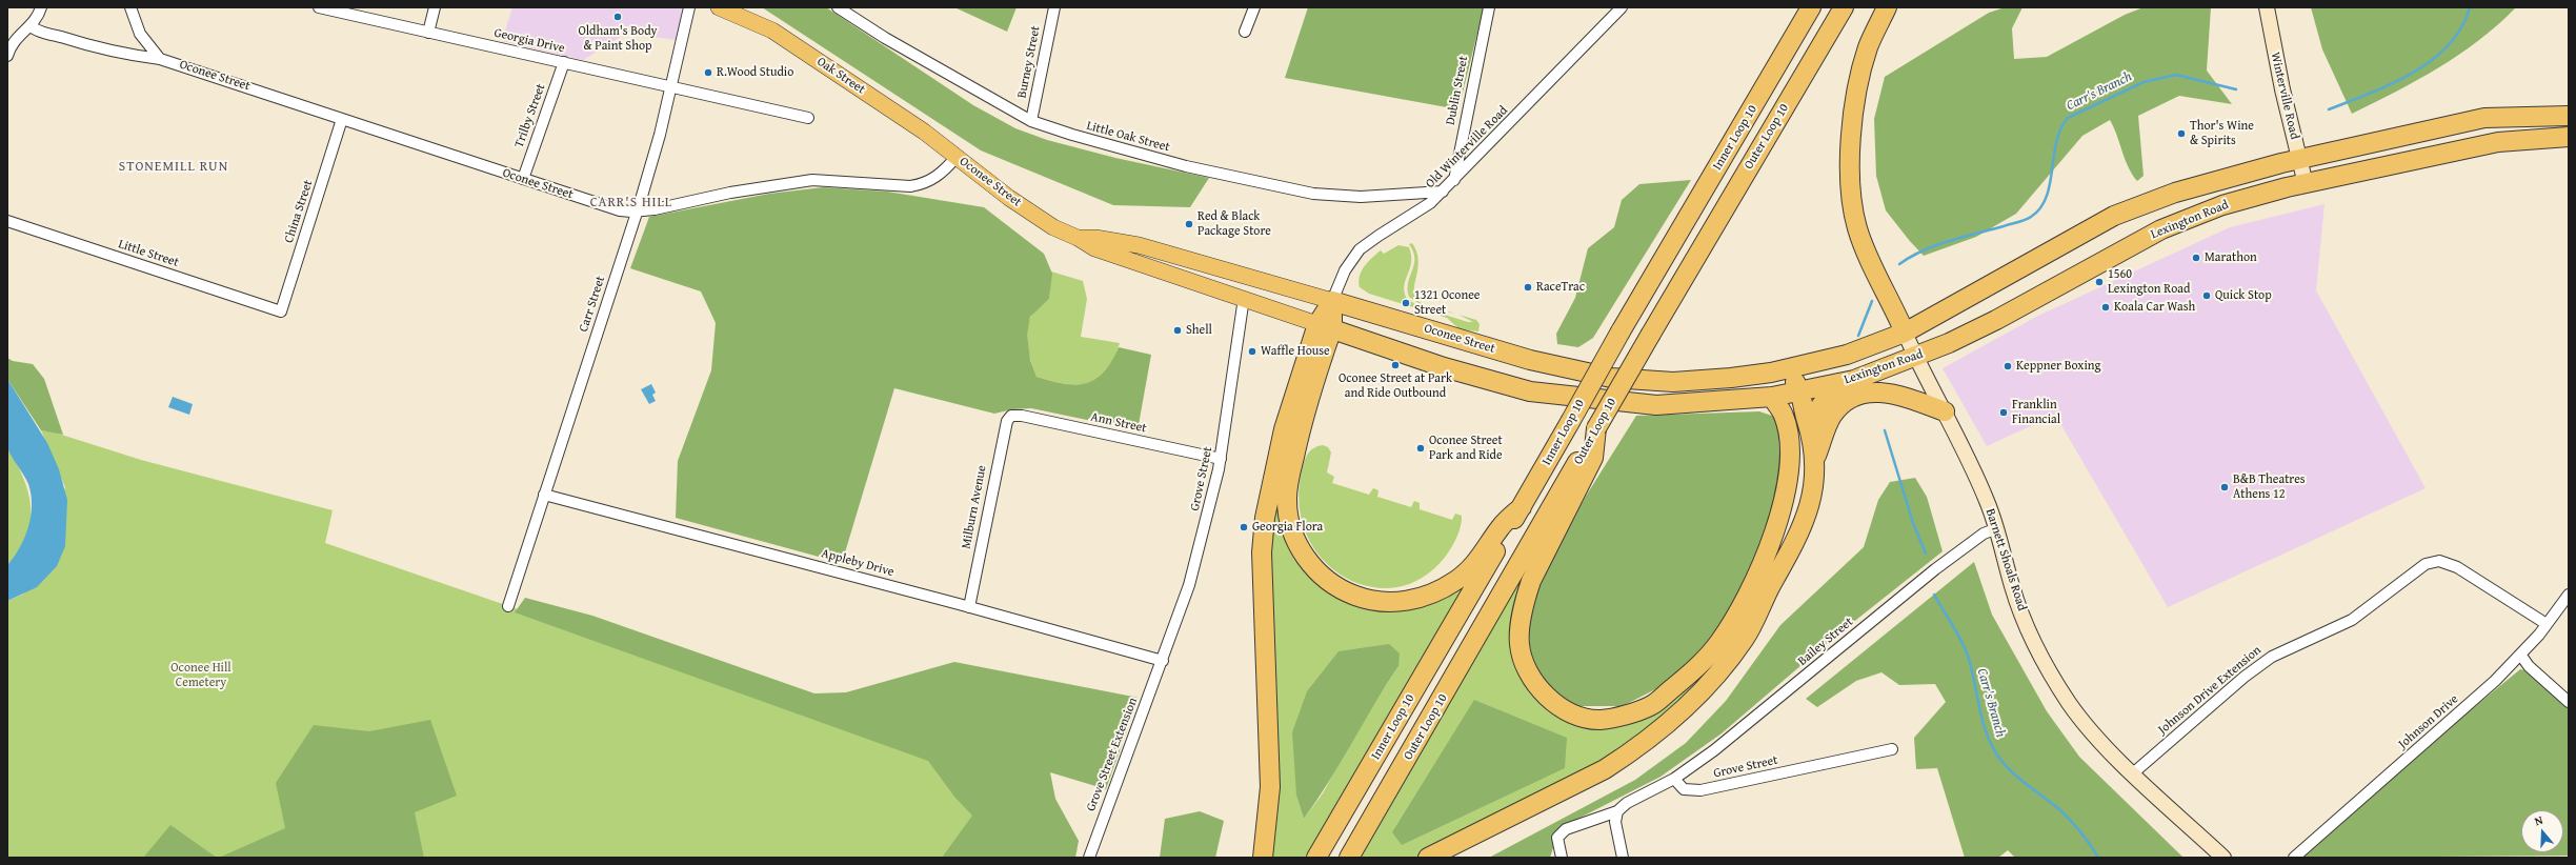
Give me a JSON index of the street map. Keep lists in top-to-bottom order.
{
  "streets": {
    "highway": [
      "Oconee Street",
      "Outer Loop 10",
      "Inner Loop 10",
      "Lexington Road"
    ],
    "main road": ["Oak Street", "Winterville Road", "Barnett Shoals Road"],
    "street": [
      "Georgia Drive",
      "Burney Street",
      "Dublin Street",
      "Trilby Street",
      "Little Oak Street",
      "Old Winterville Road",
      "China Street",
      "Little Street",
      "Carr Street",
      "Ann Street",
      "Grove Street",
      "Milburn Avenue",
      "Appleby Drive",
      "Bailey Street",
      "Johnson Drive Extension",
      "Johnson Drive",
      "Grove Street Extension"
    ]
  },
  "crossings": [
    ["Georgia Drive", "Trilby Street"],
    ["Georgia Drive", "Carr Street"],
    ["Burney Street", "Little Oak Street"],
    ["Oconee Street", "Oak Street"],
    ["Oconee Street", "Trilby Street"],
    ["Oconee Street", "Old Winterville Road"],
    ["Oconee Street", "China Street"],
    ["Oconee Street", "Lexington Road"],
    ["Oconee Street", "Carr Street"],
    ["Oconee Street", "Grove Street"],
    ["Dublin Street", "Old Winterville Road"],
    ["Winterville Road", "Lexington Road"],
    ["Little Oak Street", "Old Winterville Road"],
    ["China Street", "Little Street"],
    ["Lexington Road", "Barnett Shoals Road"],
    ["Carr Street", "Appleby Drive"],
    ["Ann Street", "Grove Street"],
    ["Ann Street", "Milburn Avenue"],
    ["Grove Street", "Appleby Drive"],
    ["Grove Street", "Bailey Street"],
    ["Grove Street", "Grove Street Extension"],
    ["Milburn Avenue", "Appleby Drive"],
    ["Barnett Shoals Road", "Bailey Street"],
    ["Barnett Shoals Road", "Johnson Drive Extension"],
    ["Appleby Drive", "Grove Street Extension"],
    ["Johnson Drive Extension", "Johnson Drive"]
  ],
  "districts": ["STONEMILL RUN", "CARR'S HILL"],
  "water": ["Carr's Branch"],
  "parks": ["Oconee Hill Cemetery"],
  "places": [
    "Oldham's Body & Paint Shop",
    "R.Wood Studio",
    "Thor's Wine & Spirits",
    "Red & Black Package Store",
    "Marathon",
    "1560 Lexington Road",
    "RaceTrac",
    "Quick Stop",
    "1321 Oconee Street",
    "Koala Car Wash",
    "Shell",
    "Waffle House",
    "Oconee Street at Park and Ride Outbound",
    "Keppner Boxing",
    "Franklin Financial",
    "Oconee Street Park and Ride",
    "B&B Theatres Athens 12",
    "Georgia Flora"
  ],
  "north": "top"
}
